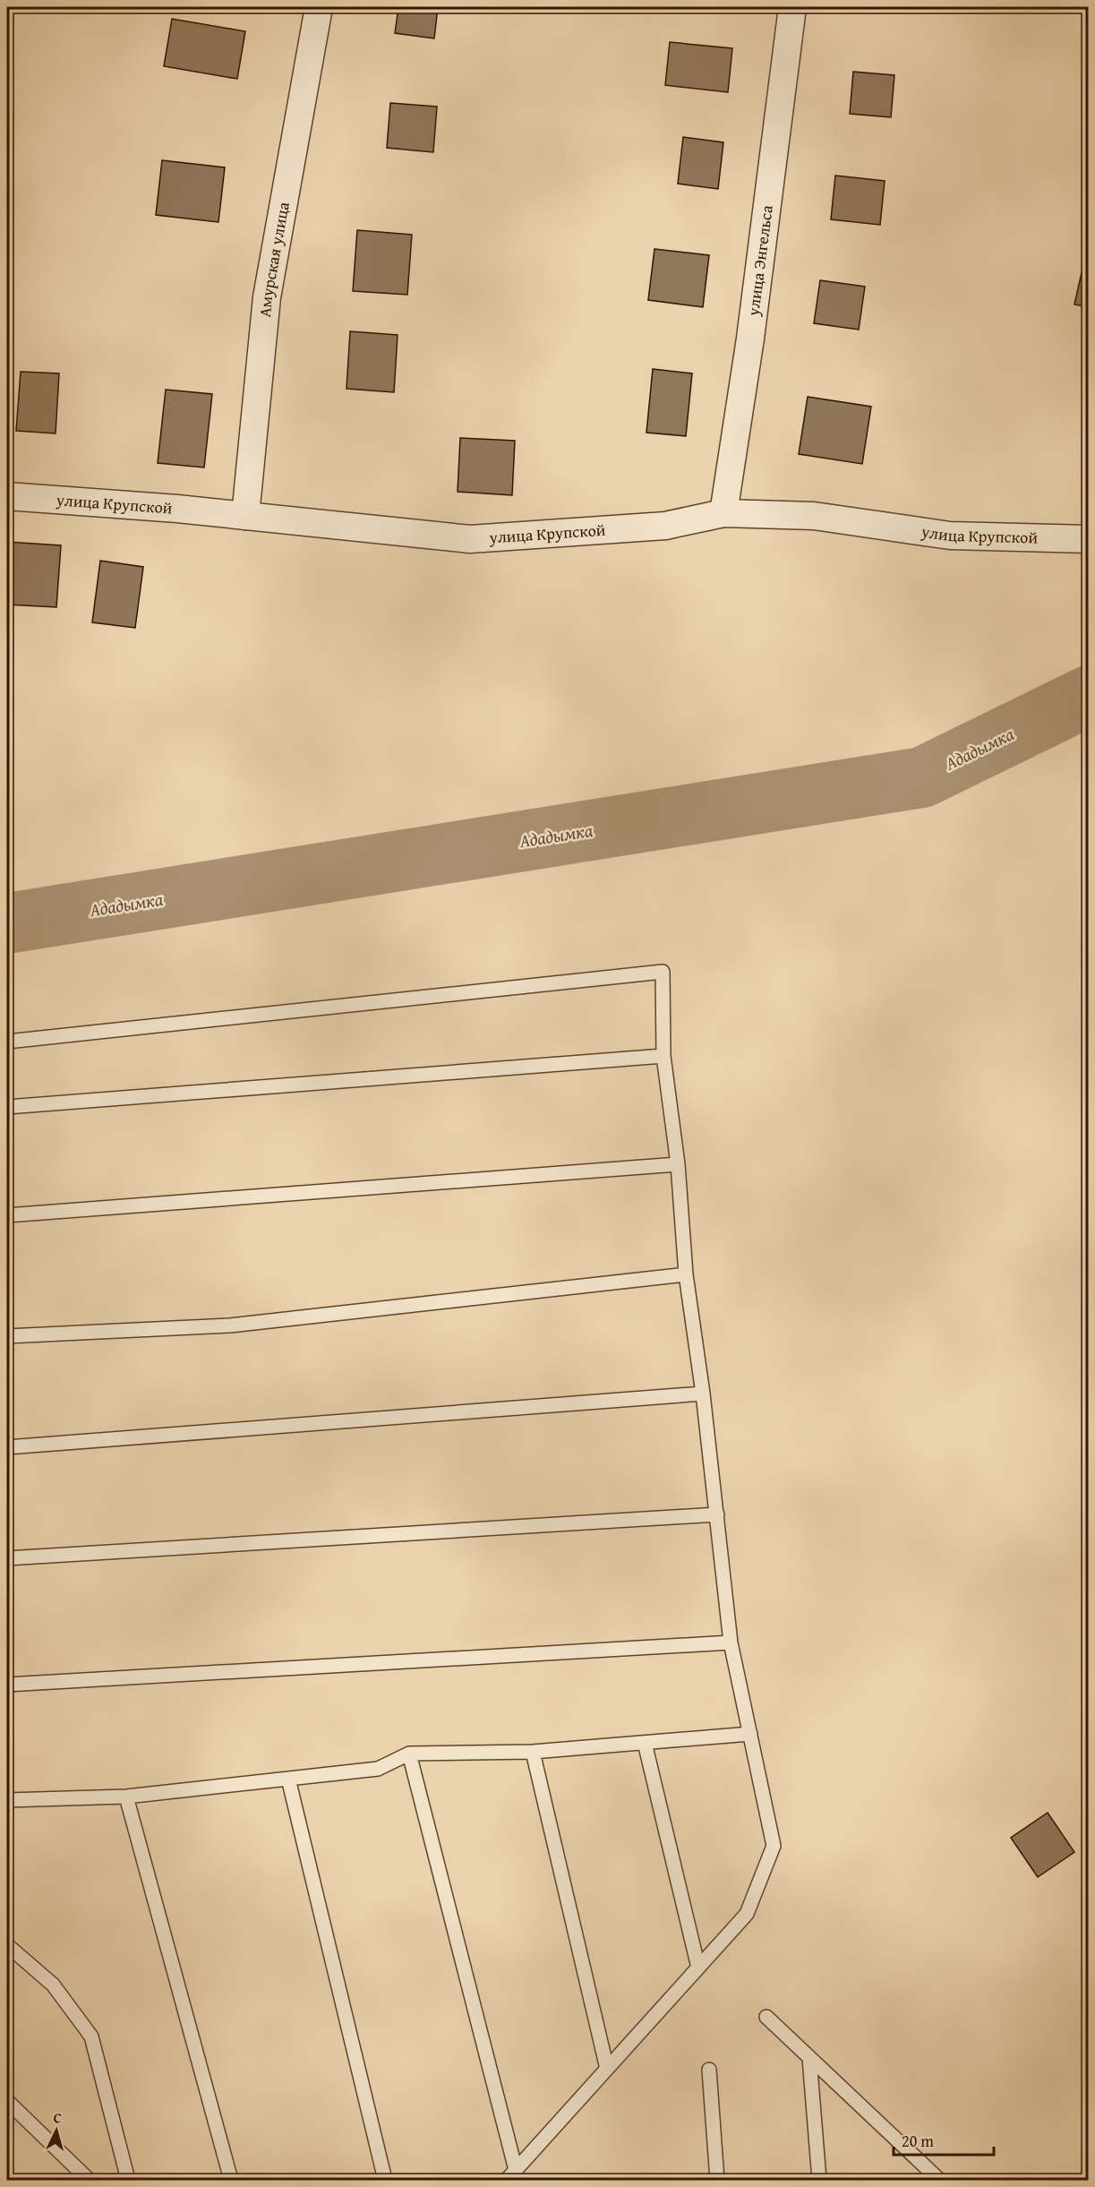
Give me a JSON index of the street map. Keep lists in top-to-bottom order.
{
  "streets": {
    "street": ["Амурская улица", "улица Энгельса", "улица Крупской"]
  },
  "crossings": [
    ["Амурская улица", "улица Крупской"],
    ["улица Энгельса", "улица Крупской"]
  ],
  "water": ["Ададымка"],
  "scale_bar": "20 m",
  "north": "top"
}
